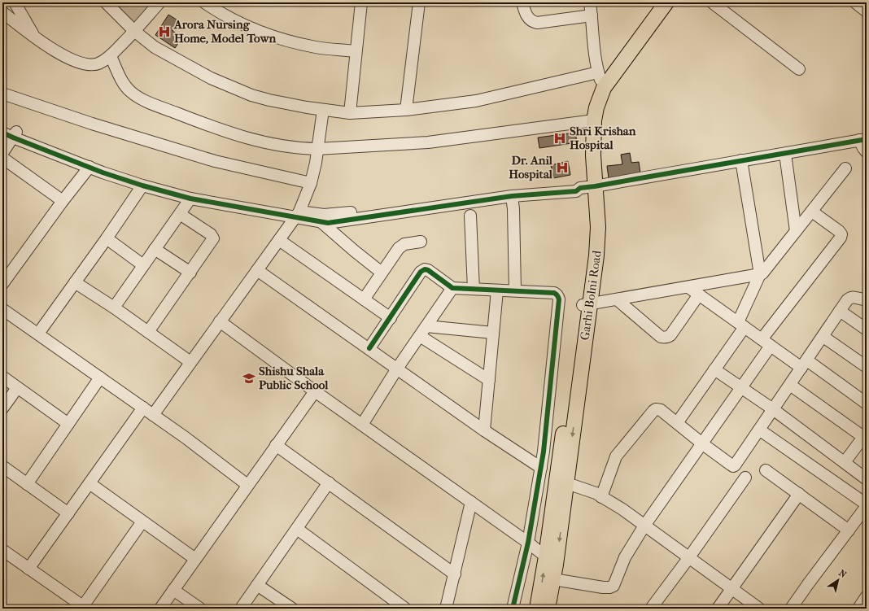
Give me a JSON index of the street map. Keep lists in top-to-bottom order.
{
  "streets": {
    "main road": ["Garhi Bolni Road"]
  },
  "places": {
    "hospital": ["Arora Nursing Home, Model Town", "Shri Krishan Hospital", "Dr. Anil Hospital"],
    "school or university": ["Shishu Shala Public School"]
  },
  "north": "top right"
}
